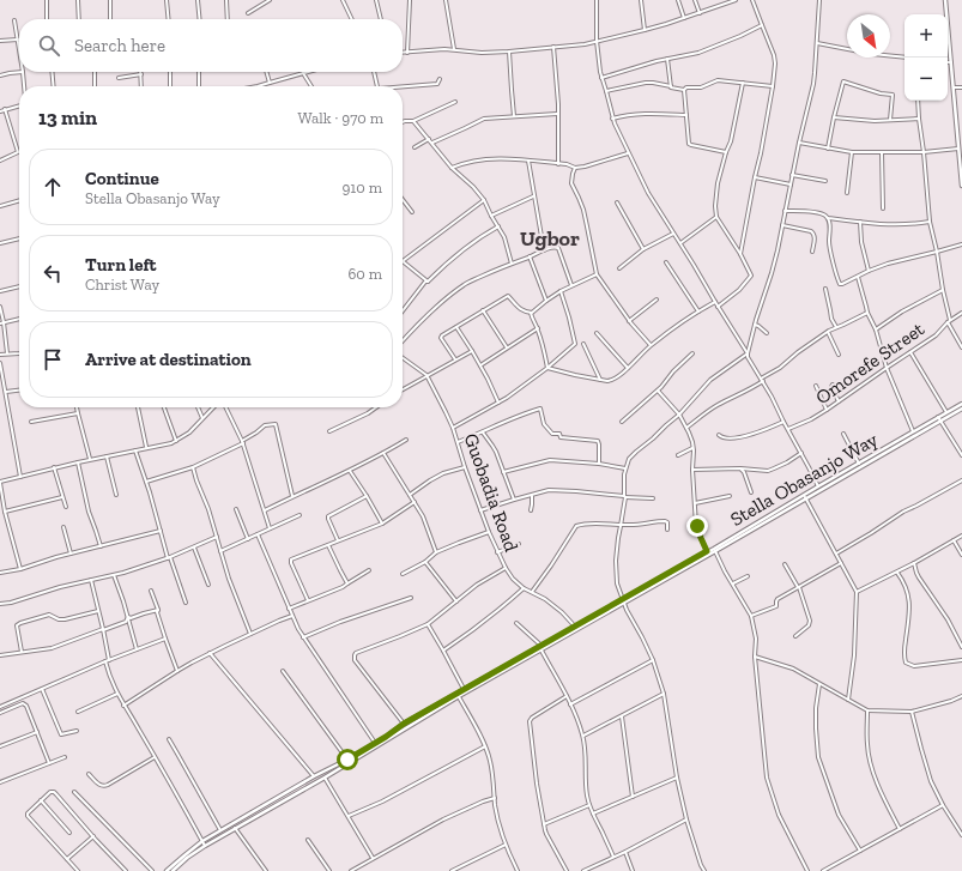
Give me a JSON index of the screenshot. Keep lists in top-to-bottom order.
{
  "streets": {
    "street": ["Omorefe Street", "Stella Obasanjo Way", "Guobadia Road"]
  },
  "crossings": [
    ["Stella Obasanjo Way", "Guobadia Road"]
  ],
  "districts": ["Ugbor"],
  "north": "bottom right",
  "page": {
    "map_buttons": ["+", "−"],
    "search": "Search here",
    "heading": ["13 min", "Walk · 970 m"],
    "list": [
      ["Continue", "Stella Obasanjo Way", "910 m"],
      ["Turn left", "Christ Way", "60 m"],
      "Arrive at destination"
    ]
  }
}
